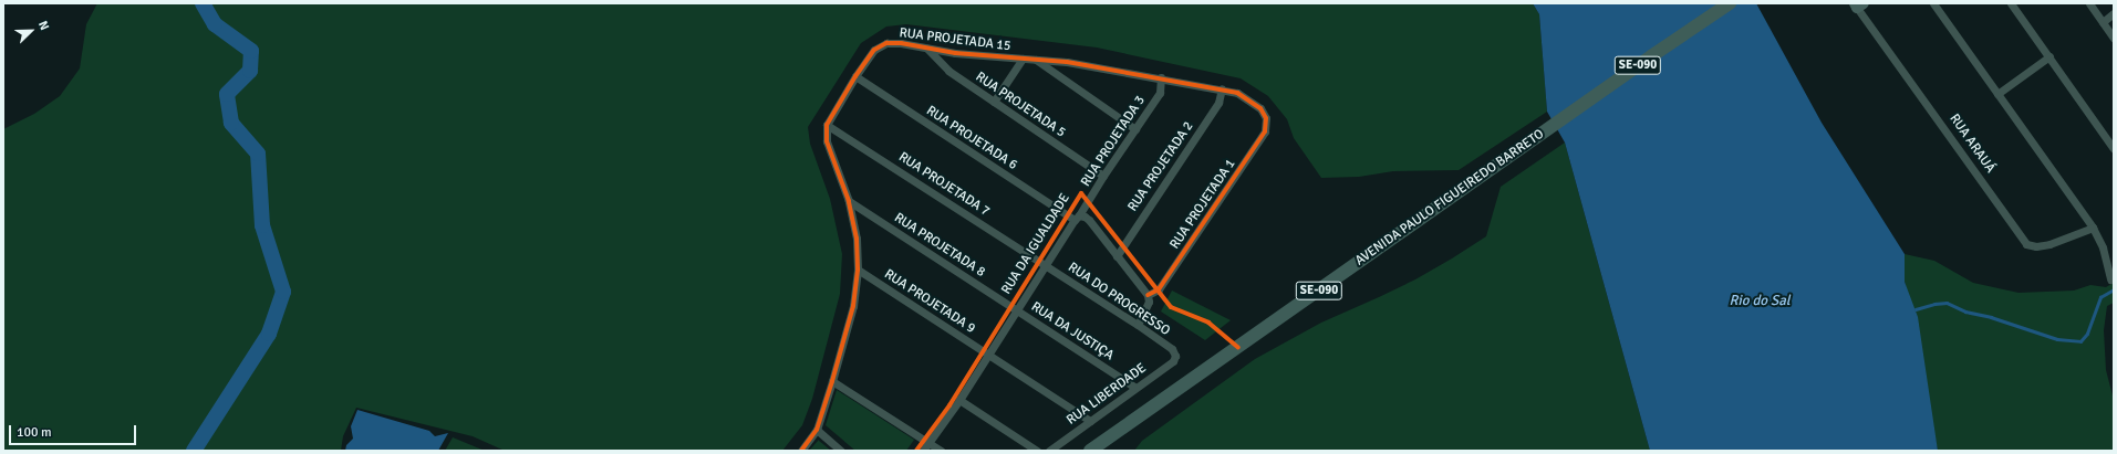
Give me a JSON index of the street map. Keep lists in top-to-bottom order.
{
  "streets": {
    "main road": ["SE-090", "AVENIDA PAULO FIGUEIREDO BARRETO"],
    "street": [
      "RUA PROJETADA 15",
      "RUA PROJETADA 5",
      "RUA PROJETADA 6",
      "RUA PROJETADA 3",
      "RUA ARAUÁ",
      "RUA PROJETADA 2",
      "RUA PROJETADA 7",
      "RUA PROJETADA 1",
      "RUA DA IGUALDADE",
      "RUA PROJETADA 8",
      "RUA DO PROGRESSO",
      "RUA PROJETADA 9",
      "RUA DA JUSTIÇA",
      "RUA LIBERDADE"
    ]
  },
  "crossings": [
    ["RUA PROJETADA 15", "RUA PROJETADA 5"],
    ["RUA PROJETADA 15", "RUA PROJETADA 6"],
    ["RUA PROJETADA 15", "RUA PROJETADA 3"],
    ["RUA PROJETADA 15", "RUA PROJETADA 2"],
    ["RUA PROJETADA 15", "RUA PROJETADA 7"],
    ["RUA PROJETADA 15", "RUA PROJETADA 1"],
    ["RUA PROJETADA 5", "RUA PROJETADA 3"],
    ["RUA PROJETADA 6", "RUA PROJETADA 3"],
    ["RUA PROJETADA 6", "RUA DA IGUALDADE"],
    ["RUA PROJETADA 3", "RUA DA IGUALDADE"],
    ["RUA PROJETADA 2", "RUA DA IGUALDADE"],
    ["RUA PROJETADA 7", "RUA DA IGUALDADE"],
    ["RUA PROJETADA 7", "RUA DO PROGRESSO"],
    ["RUA PROJETADA 1", "RUA DA IGUALDADE"],
    ["RUA DA IGUALDADE", "RUA PROJETADA 8"],
    ["RUA DA IGUALDADE", "RUA DO PROGRESSO"],
    ["RUA DA IGUALDADE", "RUA PROJETADA 9"],
    ["RUA DA IGUALDADE", "RUA DA JUSTIÇA"],
    ["RUA PROJETADA 8", "RUA DA JUSTIÇA"],
    ["RUA DO PROGRESSO", "RUA LIBERDADE"],
    ["RUA PROJETADA 9", "RUA LIBERDADE"],
    ["RUA DA JUSTIÇA", "RUA LIBERDADE"]
  ],
  "water": ["Rio do Sal"],
  "scale_bar": "100 m",
  "north": "top right"
}
